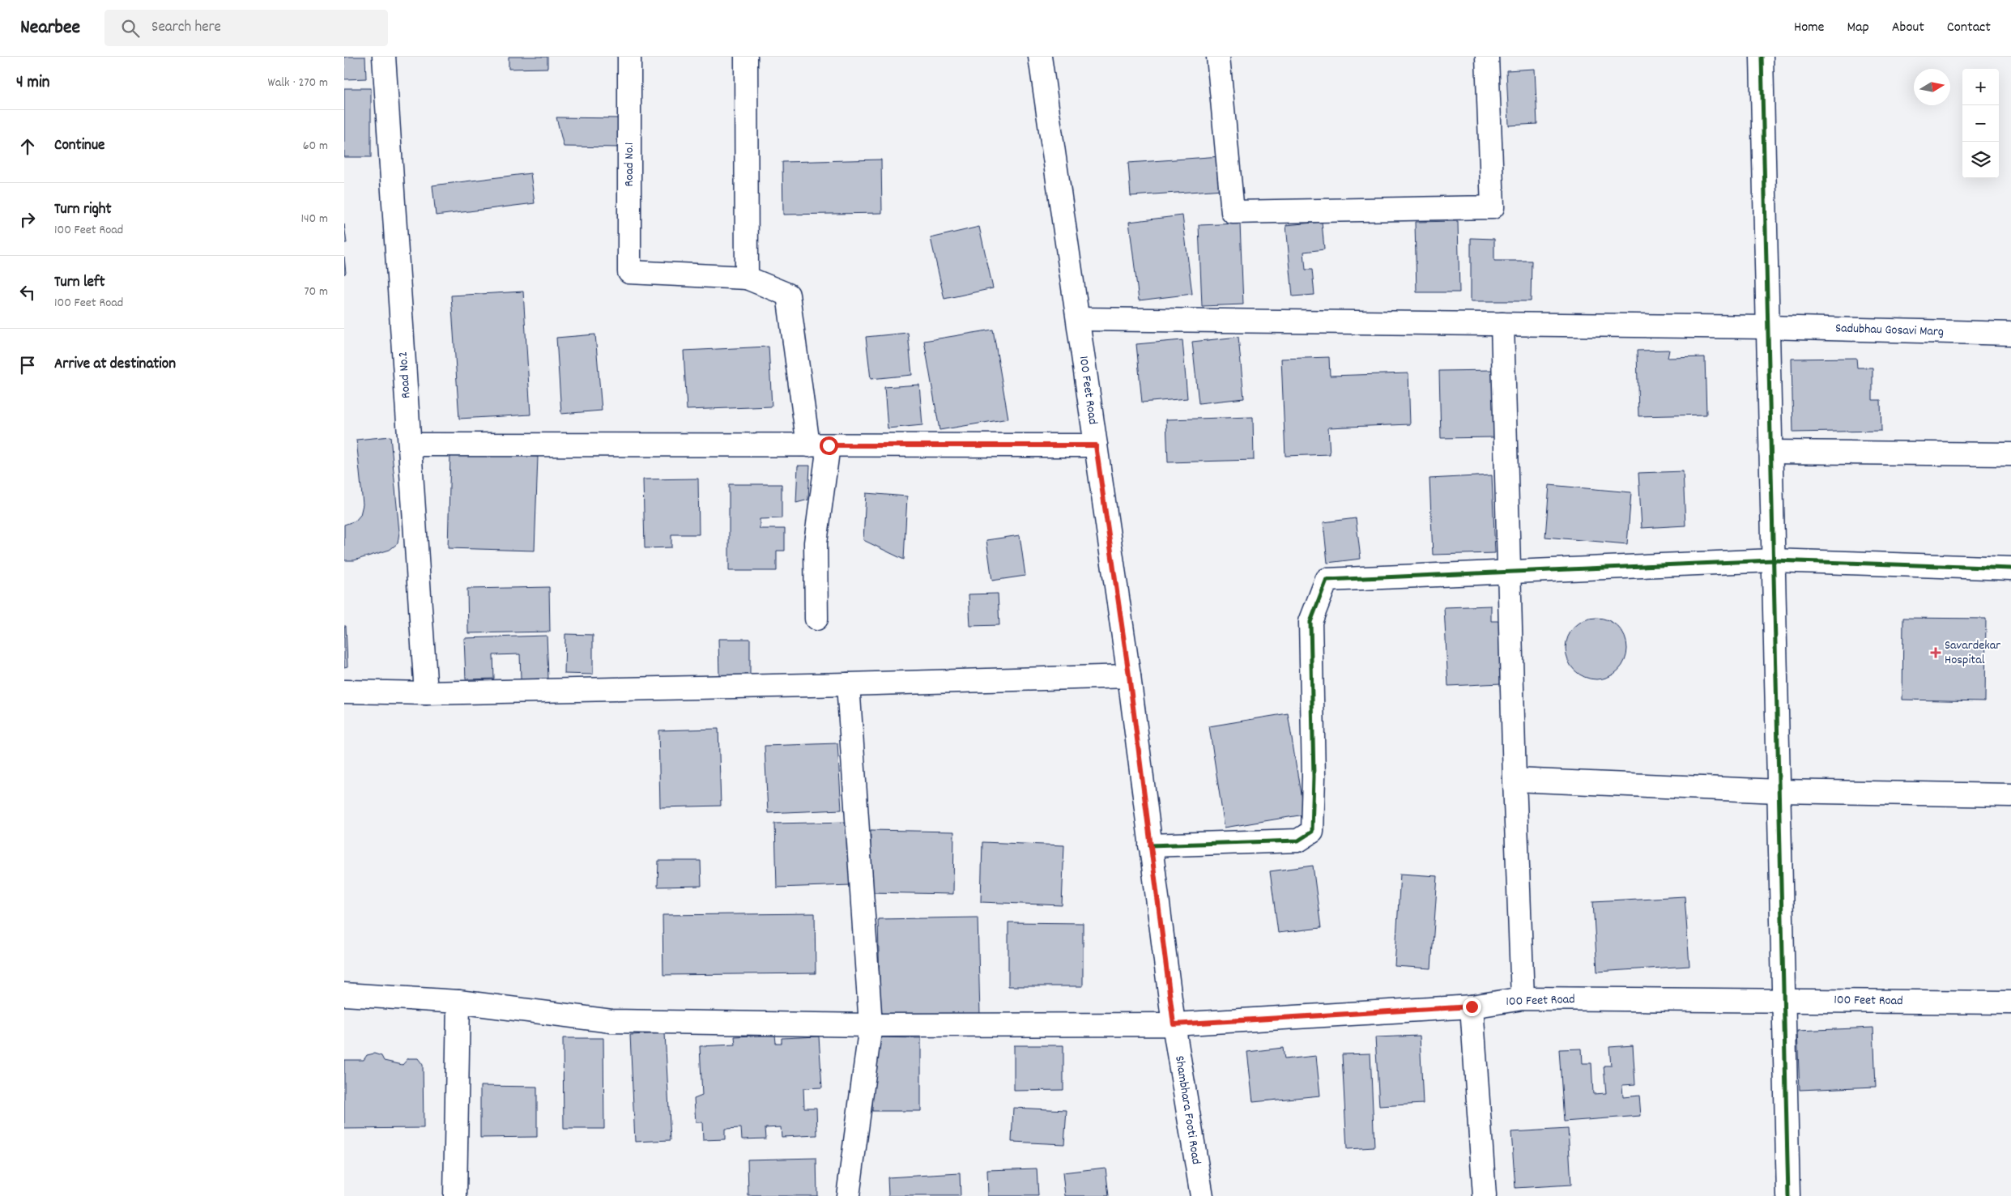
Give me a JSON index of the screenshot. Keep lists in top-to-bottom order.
{
  "streets": {
    "street": [
      "Road No.1",
      "Sadubhau Gosavi Marg",
      "Road No.2",
      "100 Feet Road",
      "Shambhara Footi Road"
    ]
  },
  "crossings": [
    ["Sadubhau Gosavi Marg", "100 Feet Road"],
    ["100 Feet Road", "Shambhara Footi Road"]
  ],
  "places": {
    "health": ["Savardekar Hospital"]
  },
  "north": "right",
  "page": {
    "header": "Nearbee",
    "search": "Search here",
    "nav": [
      "Home",
      "Map",
      "About",
      "Contact"
    ],
    "heading": ["4 min", "Walk · 270 m"],
    "map_buttons": ["+", "−"],
    "list": [
      ["Continue", "60 m"],
      ["Turn right", "100 Feet Road", "140 m"],
      ["Turn left", "100 Feet Road", "70 m"],
      "Arrive at destination"
    ]
  }
}
